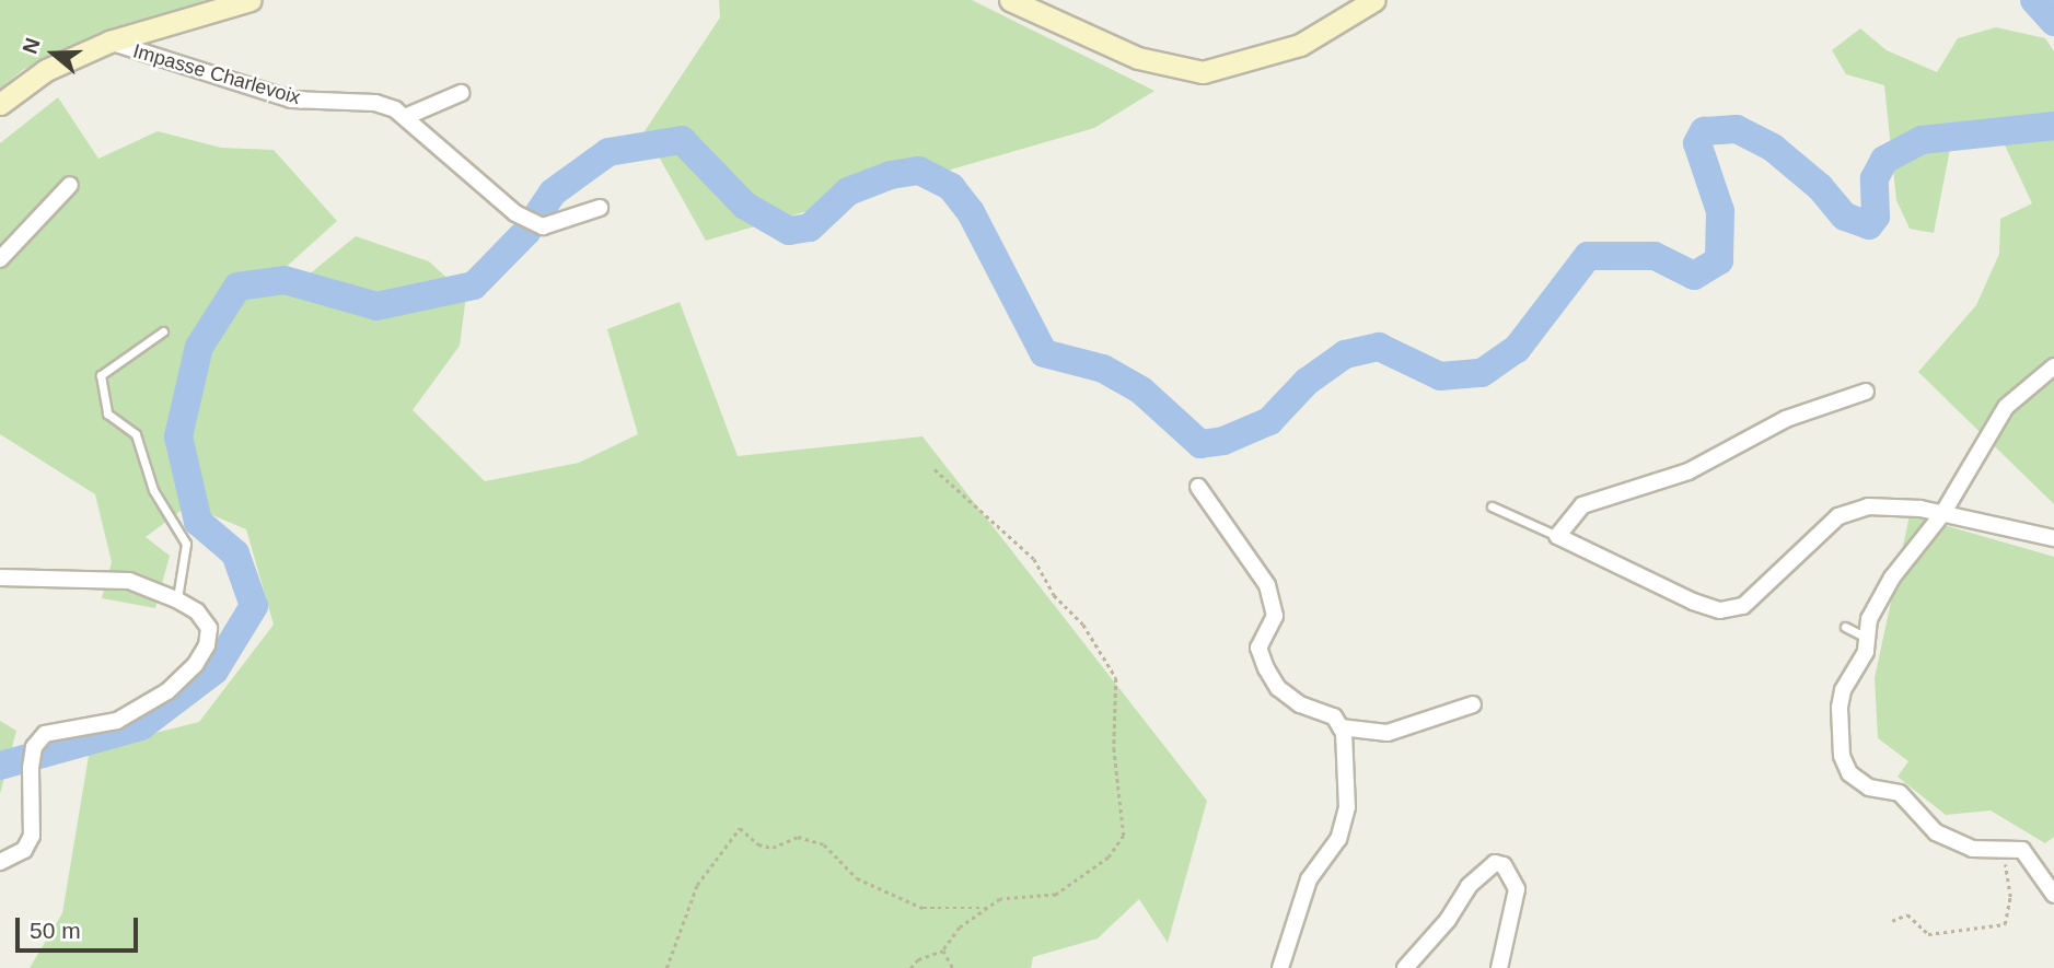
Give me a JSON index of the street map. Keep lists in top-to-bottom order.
{
  "streets": {
    "street": ["Impasse Charlevoix"]
  },
  "scale_bar": "50 m",
  "north": "left"
}
